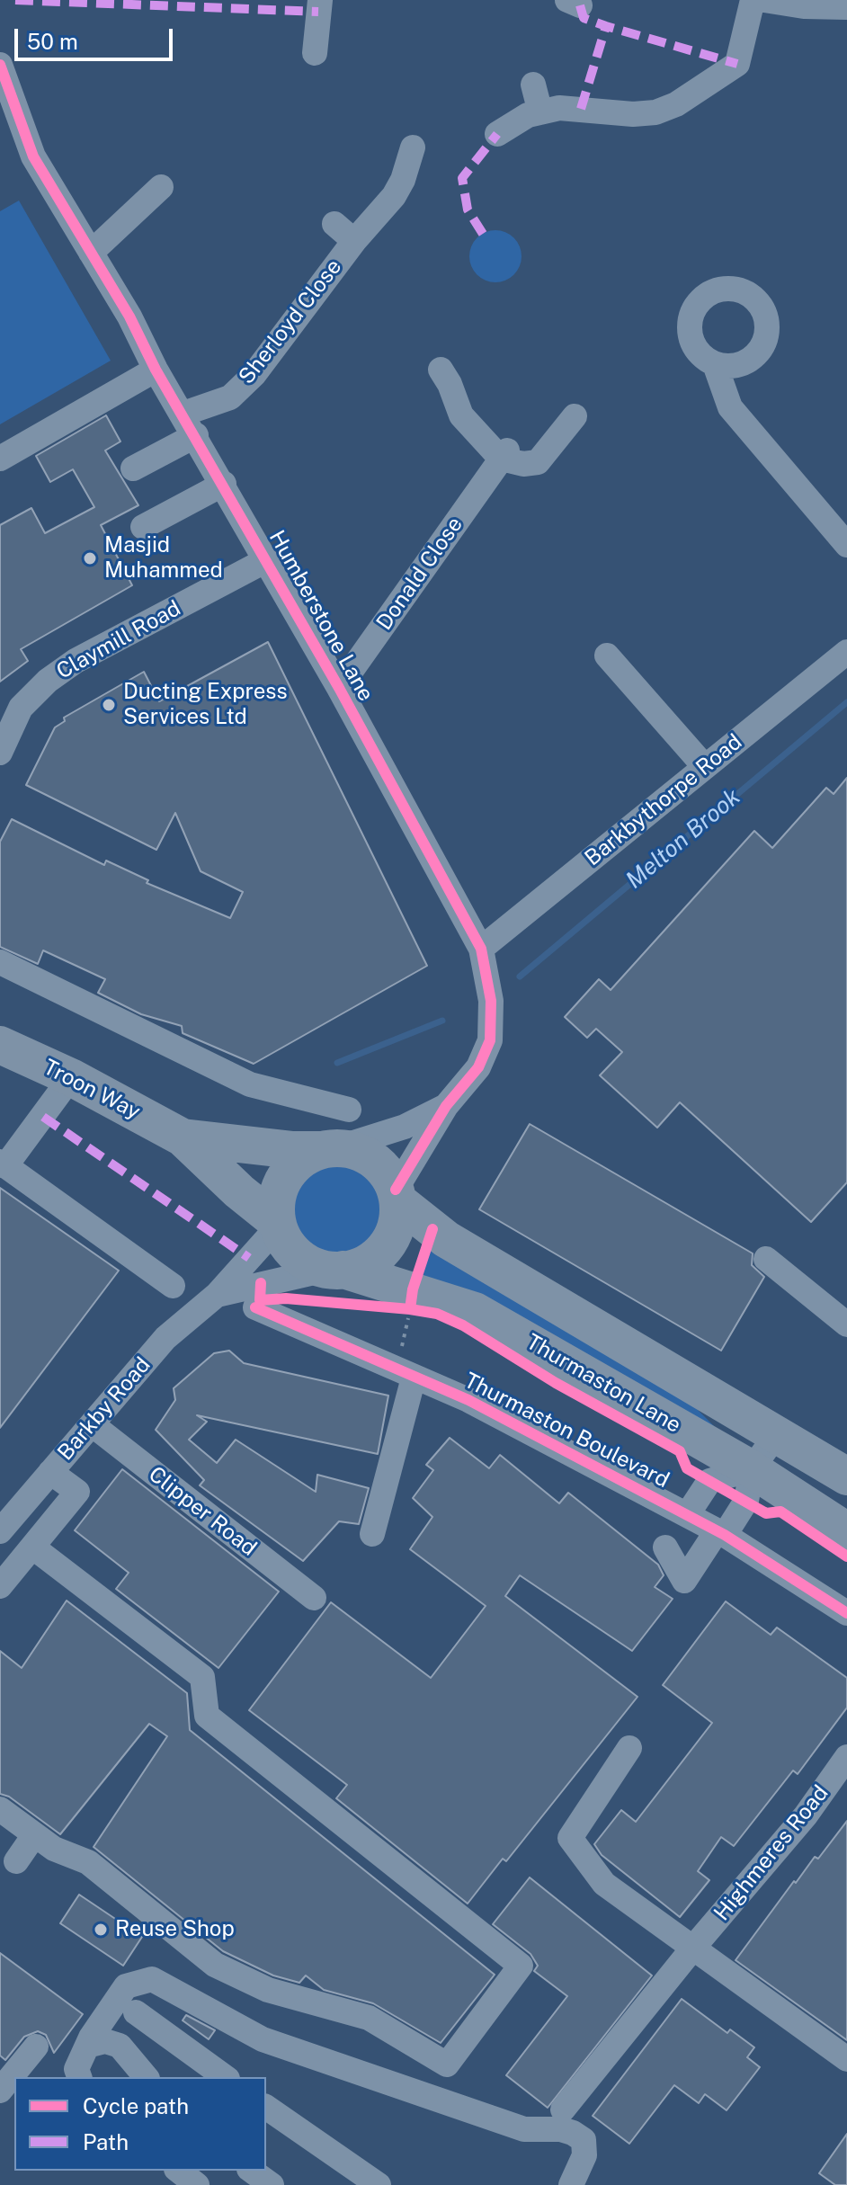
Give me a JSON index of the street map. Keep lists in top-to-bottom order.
{
  "streets": {
    "highway": ["Troon Way", "Thurmaston Lane"],
    "street": [
      "Sherloyd Close",
      "Donald Close",
      "Humberstone Lane",
      "Claymill Road",
      "Barkbythorpe Road",
      "Barkby Road",
      "Thurmaston Boulevard",
      "Clipper Road",
      "Highmeres Road"
    ]
  },
  "crossings": [
    ["Sherloyd Close", "Humberstone Lane"],
    ["Donald Close", "Humberstone Lane"],
    ["Humberstone Lane", "Claymill Road"],
    ["Humberstone Lane", "Barkbythorpe Road"],
    ["Humberstone Lane", "Troon Way"],
    ["Humberstone Lane", "Thurmaston Lane"],
    ["Humberstone Lane", "Barkby Road"],
    ["Troon Way", "Thurmaston Lane"],
    ["Troon Way", "Barkby Road"],
    ["Thurmaston Lane", "Barkby Road"],
    ["Barkby Road", "Clipper Road"]
  ],
  "water": ["Melton Brook"],
  "places": ["Masjid Muhammed", "Ducting Express Services Ltd", "Reuse Shop"],
  "legend": ["Cycle path", "Path"],
  "scale_bar": "50 m"
}
